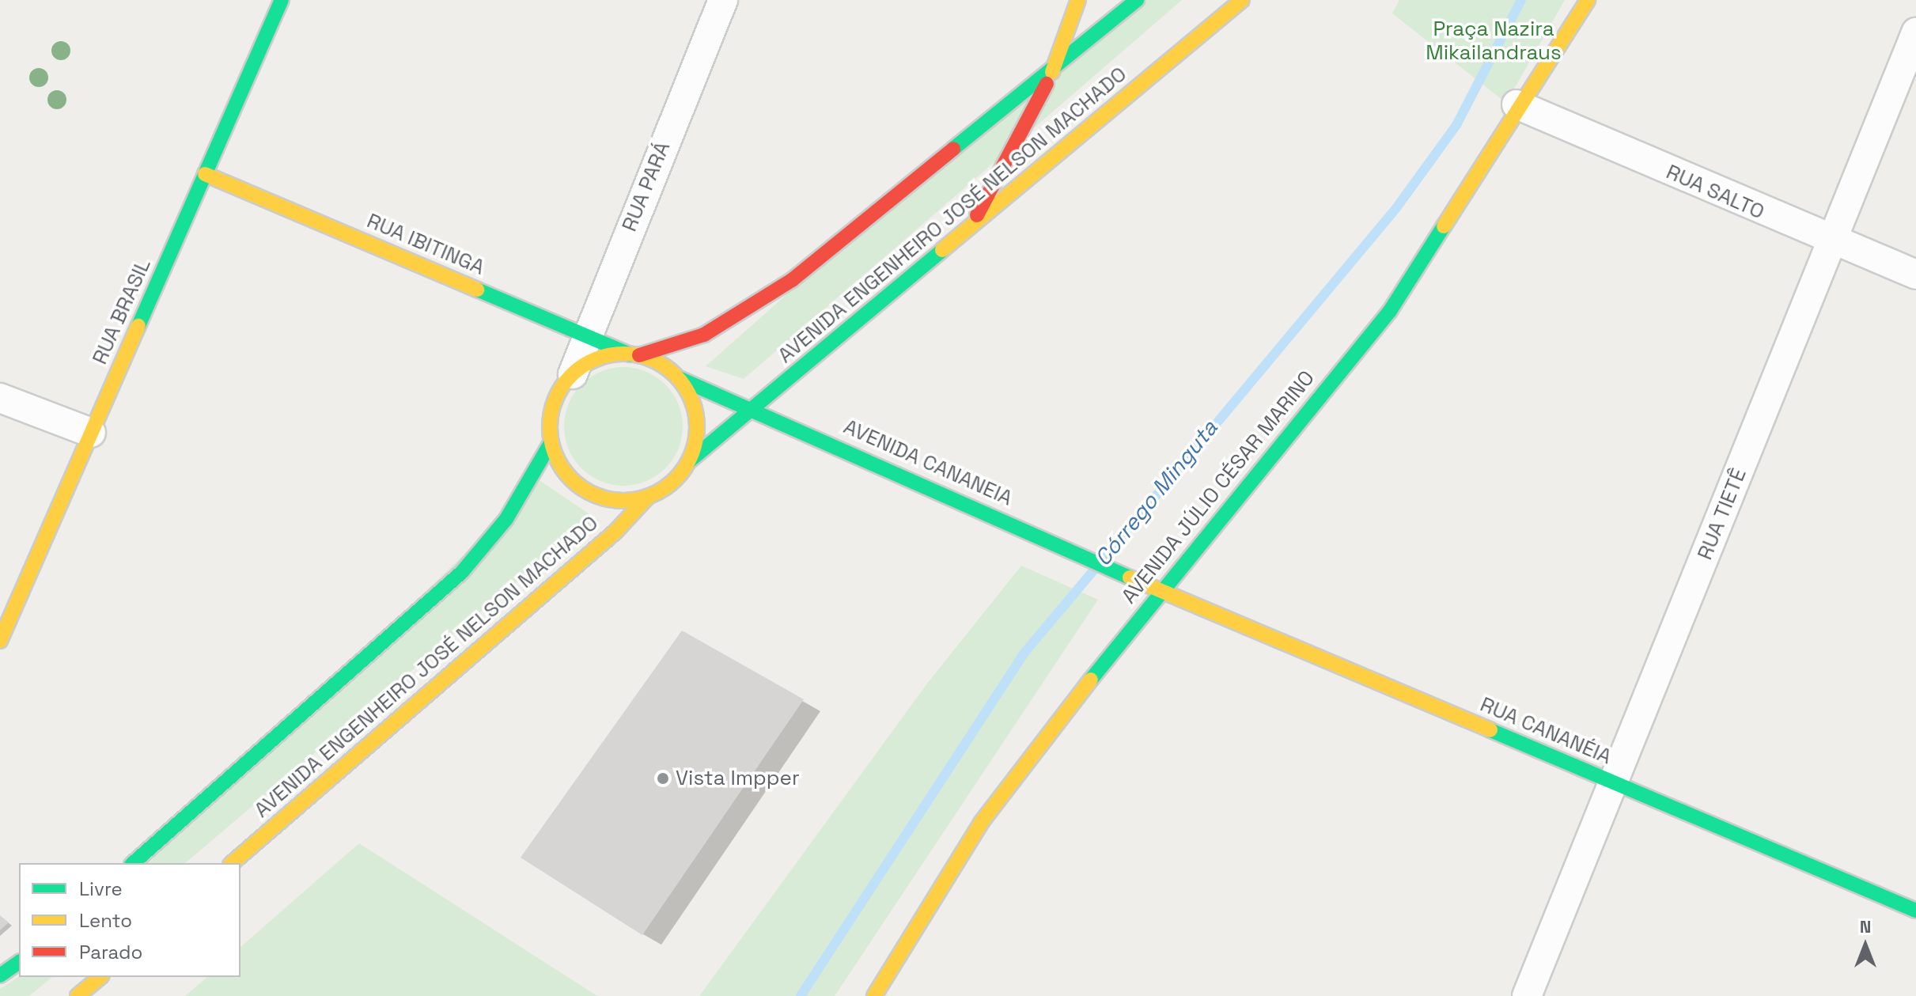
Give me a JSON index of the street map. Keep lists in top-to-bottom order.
{
  "streets": {
    "street": [
      "RUA PARÁ",
      "RUA SALTO",
      "AVENIDA ENGENHEIRO JOSÉ NELSON MACHADO",
      "RUA IBITINGA",
      "RUA BRASIL",
      "AVENIDA CANANEIA",
      "AVENIDA JÚLIO CÉSAR MARINO",
      "RUA TIETÊ",
      "RUA CANANÉIA"
    ]
  },
  "crossings": [
    ["RUA PARÁ", "AVENIDA ENGENHEIRO JOSÉ NELSON MACHADO"],
    ["RUA PARÁ", "RUA IBITINGA"],
    ["RUA PARÁ", "AVENIDA CANANEIA"],
    ["RUA SALTO", "AVENIDA JÚLIO CÉSAR MARINO"],
    ["RUA SALTO", "RUA TIETÊ"],
    ["AVENIDA ENGENHEIRO JOSÉ NELSON MACHADO", "RUA IBITINGA"],
    ["AVENIDA ENGENHEIRO JOSÉ NELSON MACHADO", "AVENIDA CANANEIA"],
    ["RUA IBITINGA", "RUA BRASIL"],
    ["RUA IBITINGA", "AVENIDA CANANEIA"],
    ["AVENIDA CANANEIA", "AVENIDA JÚLIO CÉSAR MARINO"],
    ["AVENIDA CANANEIA", "RUA CANANÉIA"],
    ["AVENIDA JÚLIO CÉSAR MARINO", "RUA CANANÉIA"],
    ["RUA TIETÊ", "RUA CANANÉIA"]
  ],
  "water": ["Córrego Minguta"],
  "parks": ["Praça Nazira Mikailandraus"],
  "places": ["Vista Impper"],
  "legend": ["Livre", "Lento", "Parado"],
  "north": "top"
}
